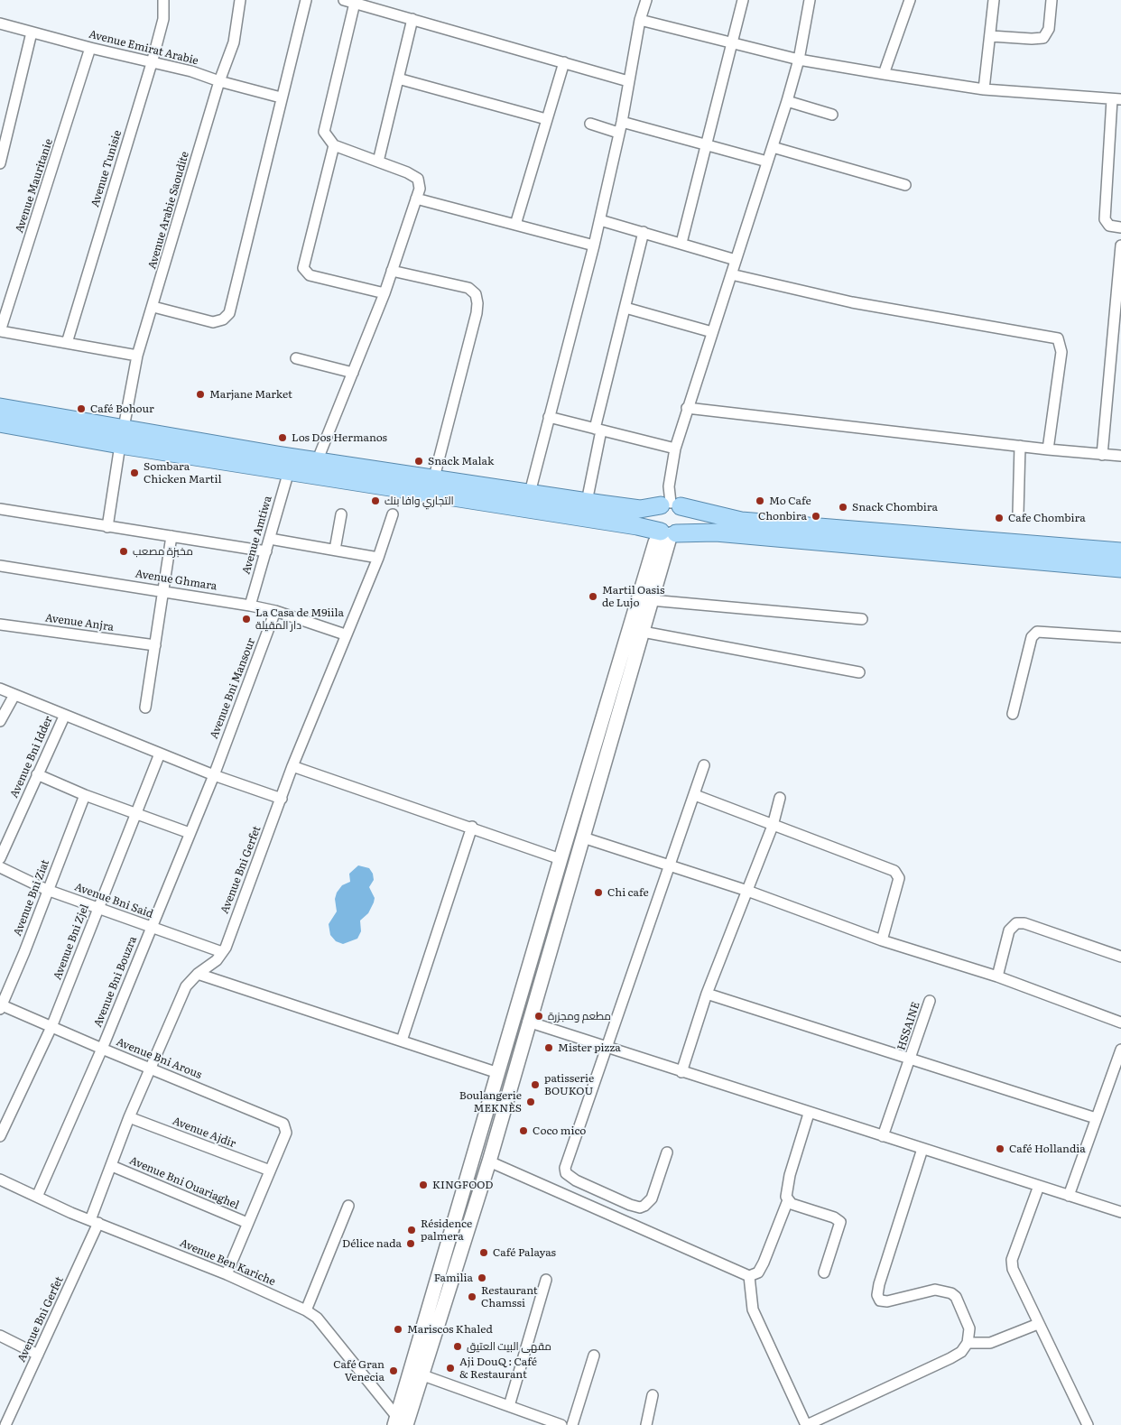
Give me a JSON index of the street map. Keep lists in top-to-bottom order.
{
  "streets": {
    "street": [
      "Avenue Emirat Arabie",
      "Avenue Tunisie",
      "Avenue Mauritanie",
      "Avenue Arabie Saoudite",
      "Avenue Amtiwa",
      "Avenue Ghmara",
      "Avenue Anjra",
      "Avenue Bni Mansour",
      "Avenue Bni Idder",
      "Avenue Bni Gerfet",
      "Avenue Bni Ziat",
      "Avenue Bni Said",
      "Avenue Bni Zjel",
      "Avenue Bni Bouzra",
      "HSSAINE",
      "Avenue Bni Arous",
      "Avenue Ajdir",
      "Avenue Bni Ouariaghel",
      "Avenue Ben Kariche"
    ]
  },
  "crossings": [
    ["Avenue Emirat Arabie", "Avenue Tunisie"],
    ["Avenue Emirat Arabie", "Avenue Mauritanie"],
    ["Avenue Emirat Arabie", "Avenue Arabie Saoudite"],
    ["Avenue Amtiwa", "Avenue Ghmara"],
    ["Avenue Ghmara", "Avenue Bni Mansour"],
    ["Avenue Ghmara", "Avenue Bni Gerfet"],
    ["Avenue Bni Mansour", "Avenue Bni Bouzra"],
    ["Avenue Bni Gerfet", "Avenue Bni Said"],
    ["Avenue Bni Gerfet", "Avenue Bni Arous"],
    ["Avenue Bni Gerfet", "Avenue Ajdir"],
    ["Avenue Bni Gerfet", "Avenue Bni Ouariaghel"],
    ["Avenue Bni Gerfet", "Avenue Ben Kariche"],
    ["Avenue Bni Ziat", "Avenue Bni Said"],
    ["Avenue Bni Ziat", "Avenue Bni Arous"],
    ["Avenue Bni Said", "Avenue Bni Zjel"],
    ["Avenue Bni Said", "Avenue Bni Bouzra"],
    ["Avenue Bni Zjel", "Avenue Bni Arous"],
    ["Avenue Bni Bouzra", "Avenue Bni Arous"],
    ["Avenue Bni Bouzra", "Avenue Ben Kariche"],
    ["Avenue Bni Arous", "Avenue Ajdir"]
  ],
  "places": [
    "Marjane Market",
    "Café Bohour",
    "Los Dos Hermanos",
    "Snack Malak",
    "Sombara Chicken Martil",
    "التجاري وافا بنك",
    "Mo Cafe",
    "Snack Chombira",
    "Chonbira",
    "Cafe Chombira",
    "مخبزة مصعب",
    "Martil Oasis de Lujo",
    "La Casa de M9iila دار المقيلة",
    "Chi cafe",
    "مطعم ومجزرة",
    "Mister pizza",
    "patisserie BOUKOU",
    "Boulangerie MEKNÈS",
    "Coco mico",
    "Café Hollandia",
    "KINGFOOD",
    "Résidence palmera",
    "Délice nada",
    "Café Palayas",
    "Familia",
    "Restaurant Chamssi",
    "Mariscos Khaled",
    "مقهى البيت العتيق",
    "Aji DouQ : Café & Restaurant",
    "Café Gran Venecia"
  ]
}
